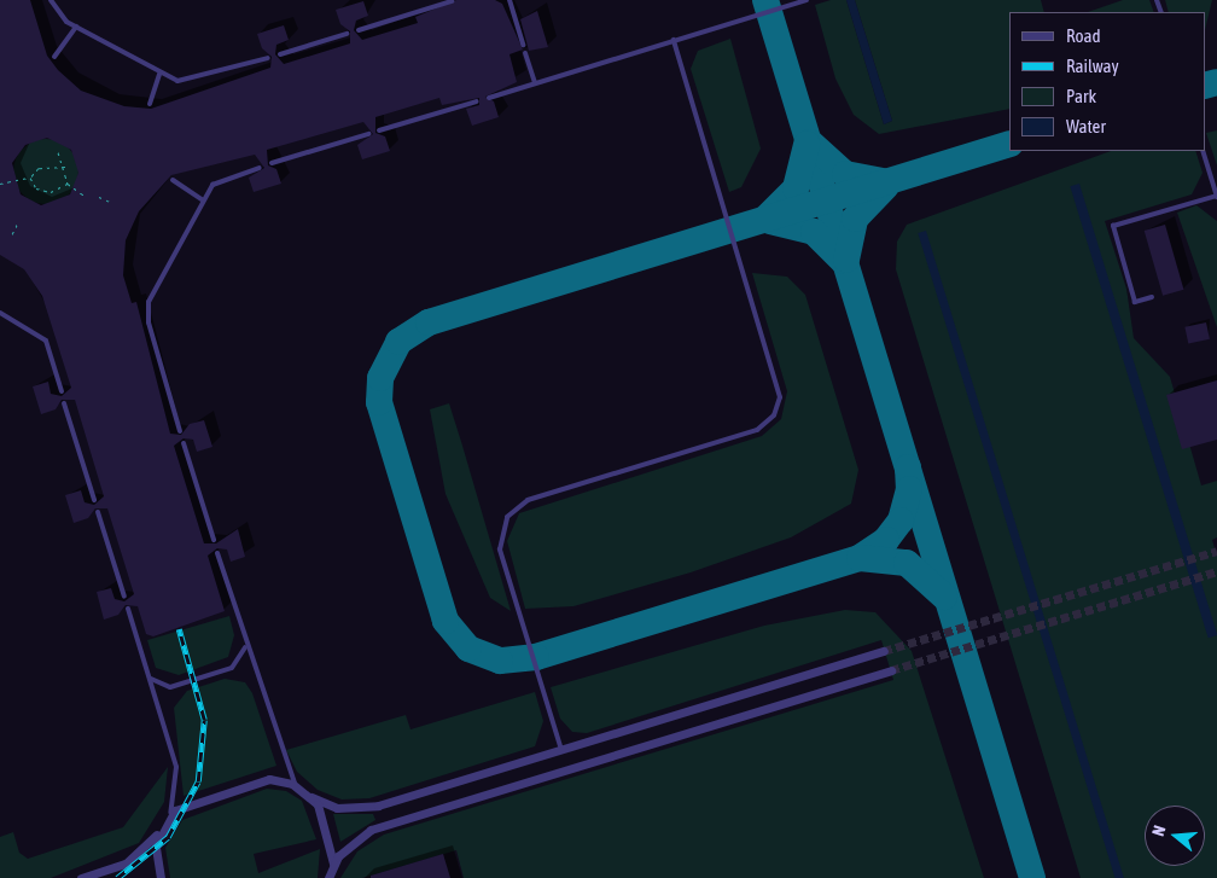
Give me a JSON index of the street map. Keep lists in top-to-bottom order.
{
  "legend": [
    "Road",
    "Railway",
    "Park",
    "Water"
  ],
  "north": "left"
}
